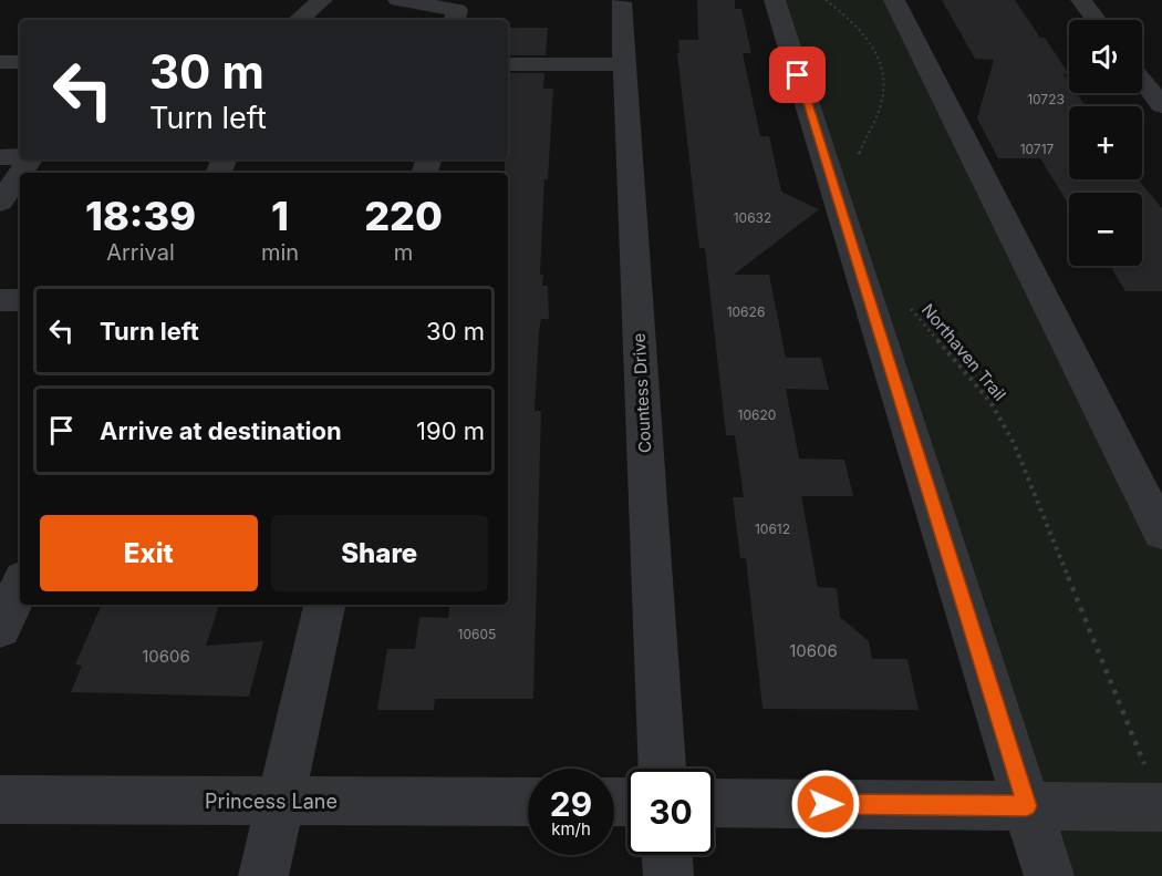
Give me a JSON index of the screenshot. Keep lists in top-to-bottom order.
{
  "streets": {
    "street": ["Countess Drive", "Princess Lane"],
    "path": ["Northaven Trail"]
  },
  "house_numbers": [
    "10723",
    "10717",
    "10632",
    "10626",
    "10620",
    "10612",
    "10605",
    "10606",
    "10606"
  ],
  "page": {
    "map_buttons": ["+", "−"],
    "turn": ["30 m", "Turn left"],
    "eta": [
      "18:39",
      "Arrival",
      "1",
      "min",
      "220",
      "m"
    ],
    "list": [
      {
        "name": "Turn left",
        "value": "30 m"
      },
      {
        "name": "Arrive at destination",
        "value": "190 m"
      }
    ],
    "buttons": ["Exit", "Share"],
    "speed": "29 km/h",
    "limit": "30"
  }
}
